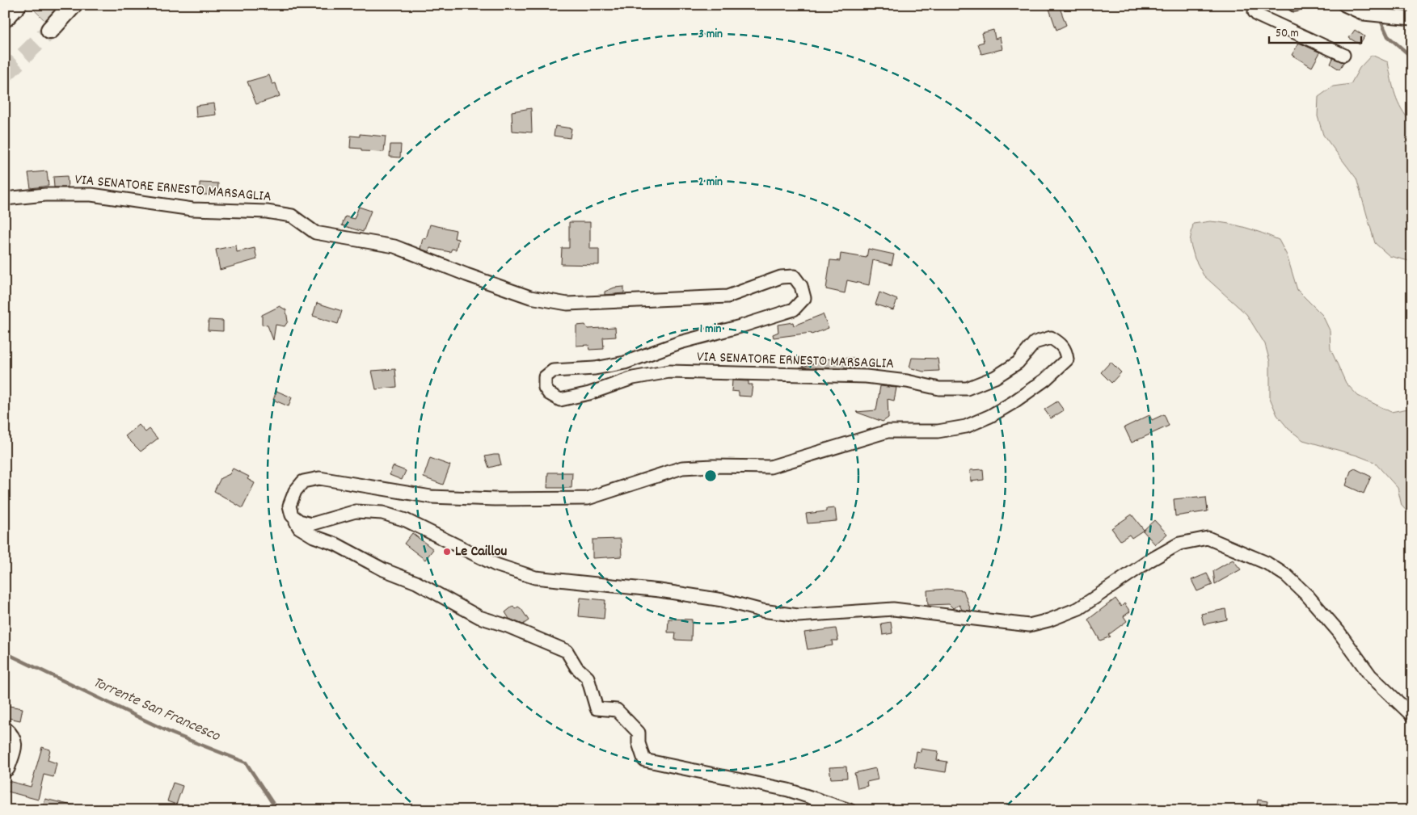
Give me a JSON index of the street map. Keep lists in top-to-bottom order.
{
  "streets": {
    "street": ["VIA SENATORE ERNESTO MARSAGLIA"]
  },
  "water": ["Torrente San Francesco"],
  "places": ["Le Caillou"],
  "scale_bar": "50 m",
  "rings": ["3 min", "2 min", "1 min"]
}
